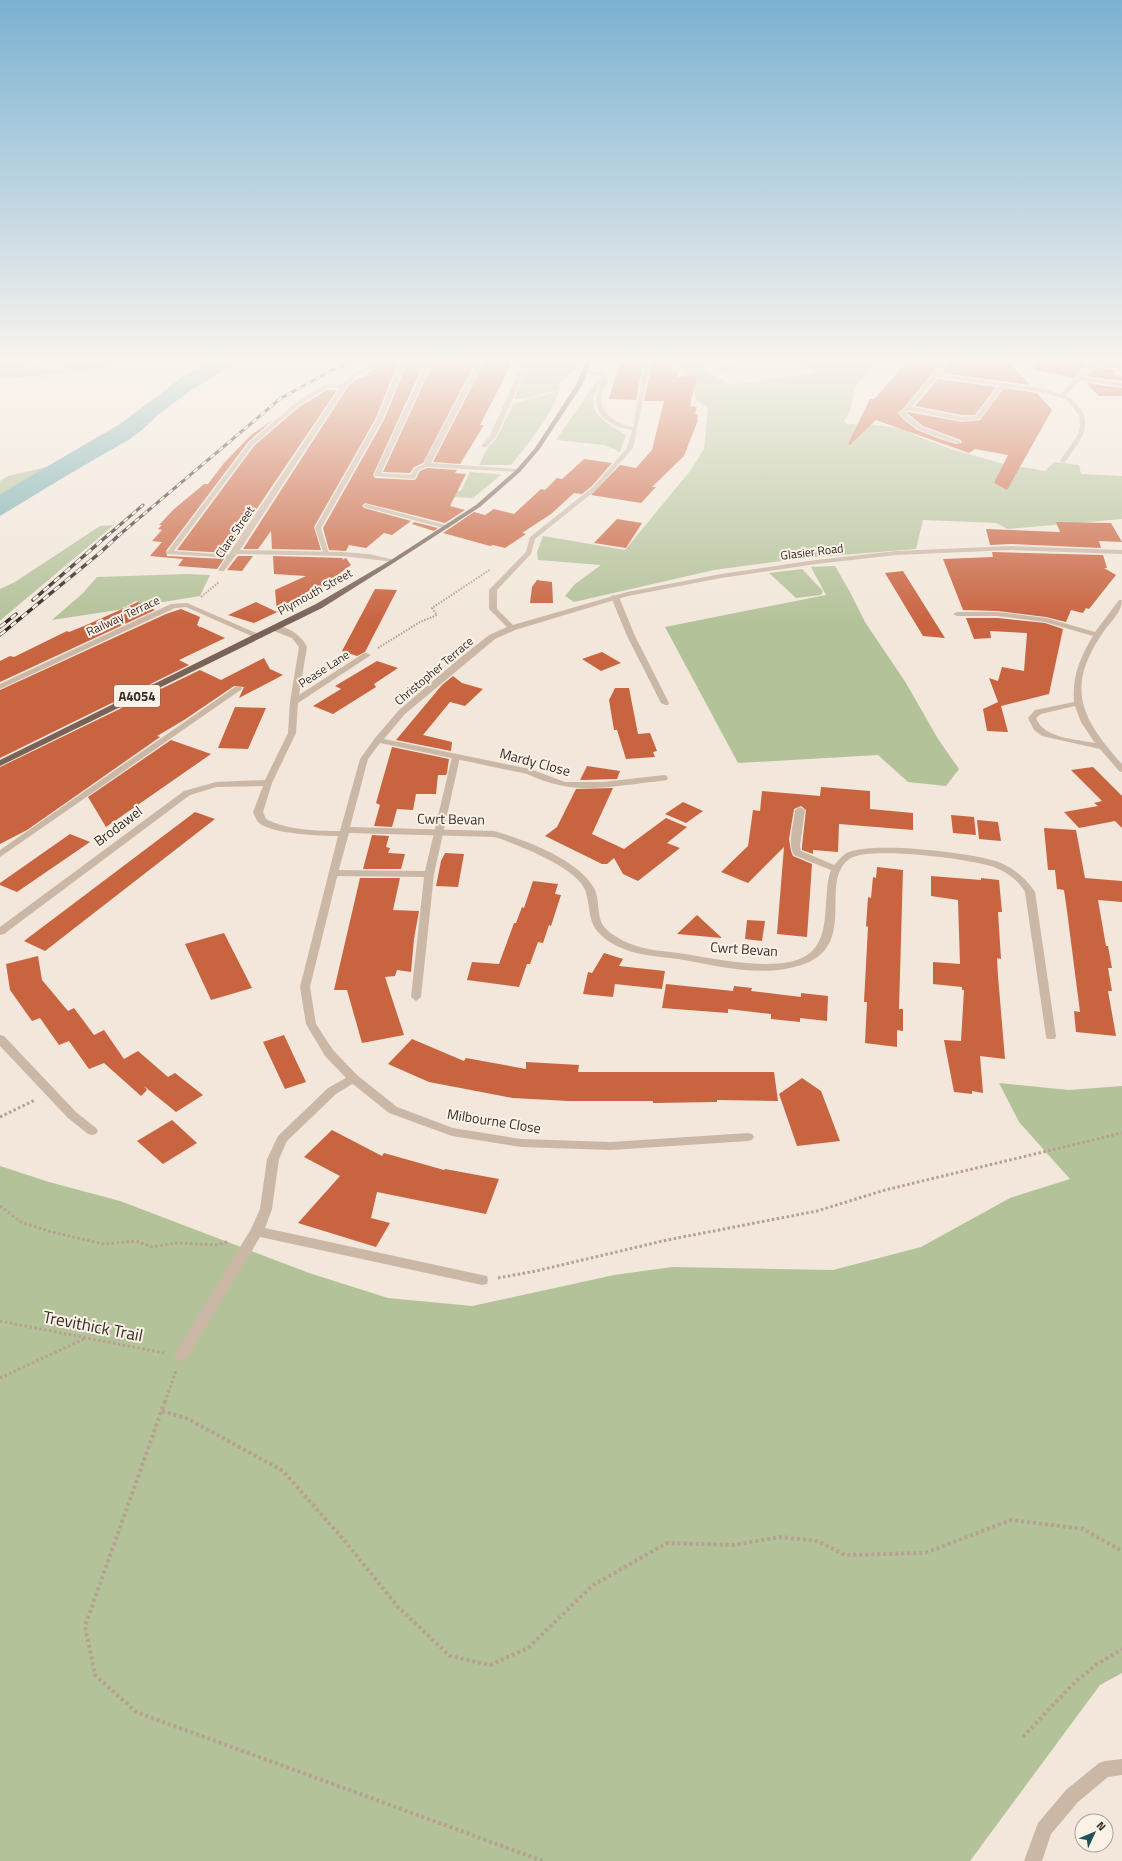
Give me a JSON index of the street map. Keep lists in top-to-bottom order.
{
  "streets": {
    "main road": ["Plymouth Street", "A4054"],
    "street": [
      "Clare Street",
      "Glasier Road",
      "Railway Terrace",
      "Pease Lane",
      "Christopher Terrace",
      "Mardy Close",
      "Cwrt Bevan",
      "Brodawel",
      "Milbourne Close"
    ],
    "path": ["Trevithick Trail"]
  },
  "crossings": [
    ["Glasier Road", "Christopher Terrace"],
    ["Plymouth Street", "Cwrt Bevan"],
    ["Pease Lane", "Cwrt Bevan"],
    ["Christopher Terrace", "Mardy Close"],
    ["Christopher Terrace", "Cwrt Bevan"],
    ["Christopher Terrace", "Milbourne Close"],
    ["Cwrt Bevan", "Brodawel"],
    ["Cwrt Bevan", "Milbourne Close"]
  ],
  "north": "top right"
}
